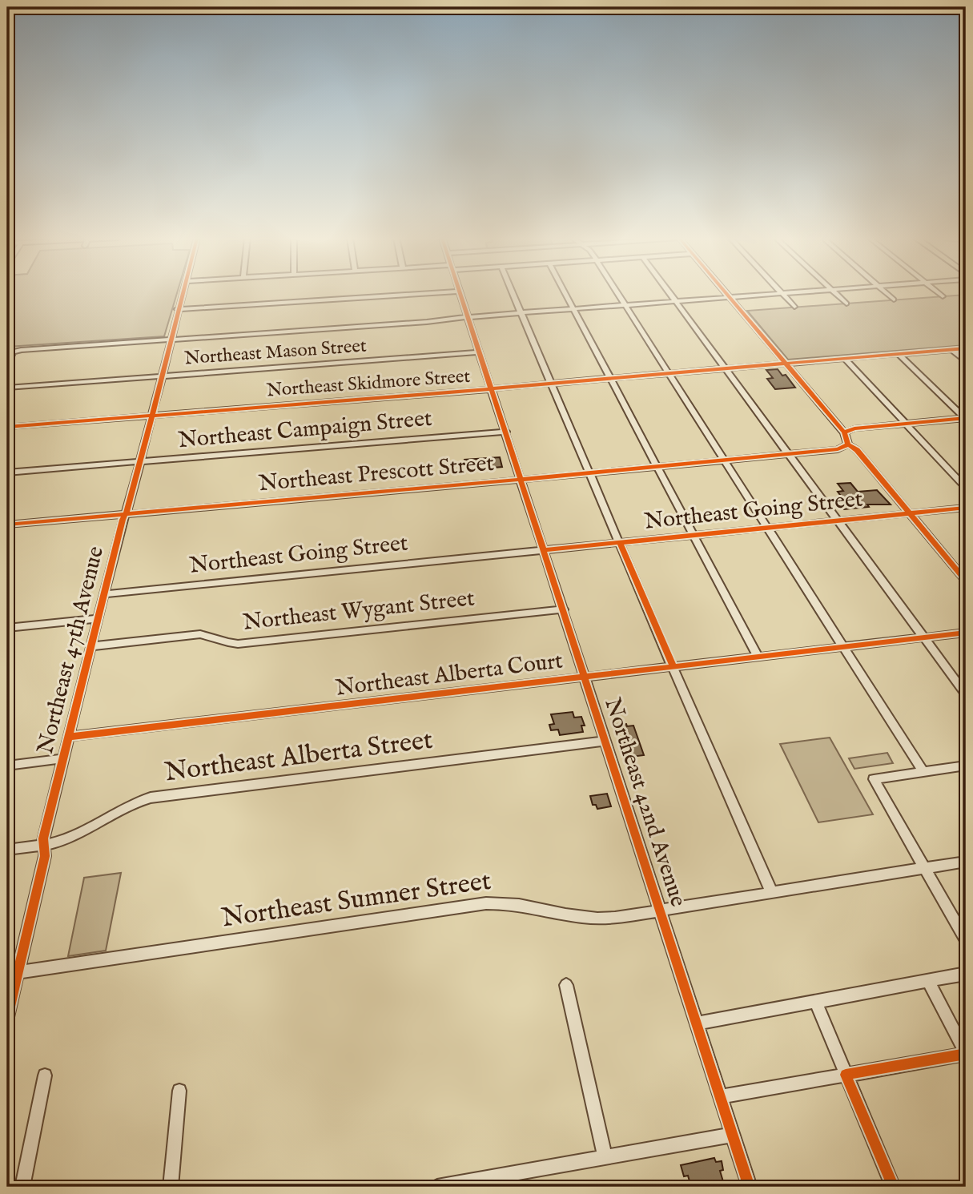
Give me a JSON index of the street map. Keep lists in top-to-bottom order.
{
  "streets": {
    "street": [
      "Northeast Mason Street",
      "Northeast Skidmore Street",
      "Northeast Campaign Street",
      "Northeast Prescott Street",
      "Northeast Going Street",
      "Northeast Wygant Street",
      "Northeast 47th Avenue",
      "Northeast Alberta Court",
      "Northeast Alberta Street",
      "Northeast 42nd Avenue",
      "Northeast Sumner Street"
    ]
  },
  "crossings": [
    ["Northeast Mason Street", "Northeast 47th Avenue"],
    ["Northeast Mason Street", "Northeast 42nd Avenue"],
    ["Northeast Skidmore Street", "Northeast 47th Avenue"],
    ["Northeast Skidmore Street", "Northeast 42nd Avenue"],
    ["Northeast Campaign Street", "Northeast 47th Avenue"],
    ["Northeast Campaign Street", "Northeast 42nd Avenue"],
    ["Northeast Prescott Street", "Northeast 47th Avenue"],
    ["Northeast Prescott Street", "Northeast 42nd Avenue"],
    ["Northeast Going Street", "Northeast 47th Avenue"],
    ["Northeast Going Street", "Northeast 42nd Avenue"],
    ["Northeast Wygant Street", "Northeast 47th Avenue"],
    ["Northeast Wygant Street", "Northeast 42nd Avenue"],
    ["Northeast 47th Avenue", "Northeast Alberta Court"],
    ["Northeast 47th Avenue", "Northeast Alberta Street"],
    ["Northeast 47th Avenue", "Northeast Sumner Street"],
    ["Northeast Alberta Court", "Northeast 42nd Avenue"],
    ["Northeast Alberta Street", "Northeast 42nd Avenue"],
    ["Northeast 42nd Avenue", "Northeast Sumner Street"]
  ]
}
